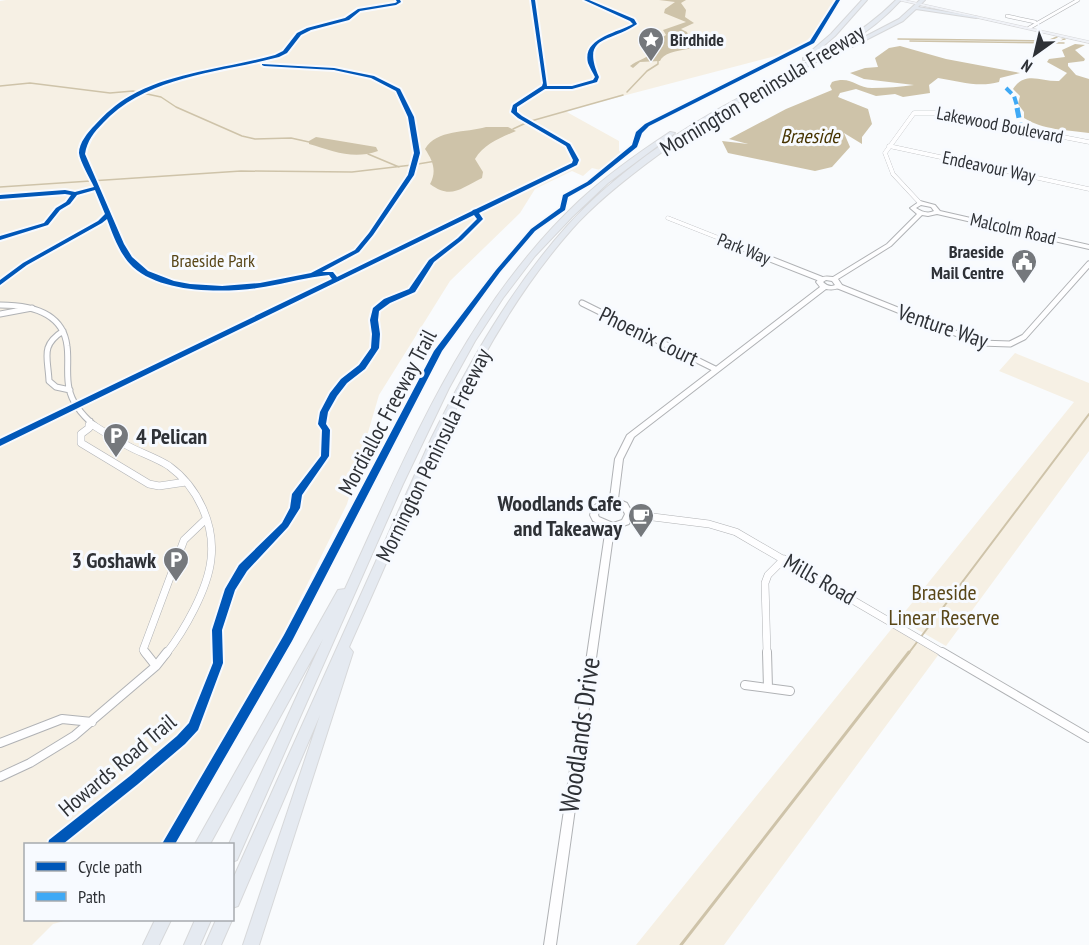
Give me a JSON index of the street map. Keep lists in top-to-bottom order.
{
  "streets": {
    "highway": ["Mornington Peninsula Freeway"],
    "street": [
      "Lakewood Boulevard",
      "Endeavour Way",
      "Malcolm Road",
      "Park Way",
      "Venture Way",
      "Phoenix Court",
      "Mills Road",
      "Woodlands Drive"
    ],
    "cycle path": ["Mordialloc Freeway Trail", "Howards Road Trail"]
  },
  "crossings": [
    ["Lakewood Boulevard", "Endeavour Way"],
    ["Mills Road", "Woodlands Drive"]
  ],
  "water": ["Braeside"],
  "parks": ["Braeside Park", "Braeside Linear Reserve"],
  "places": {
    "place": ["Birdhide"],
    "public building": ["Braeside Mail Centre"],
    "parking": ["4 Pelican", "3 Goshawk"],
    "cafe": ["Woodlands Cafe and Takeaway"]
  },
  "legend": ["Cycle path", "Path"],
  "north": "bottom left"
}
